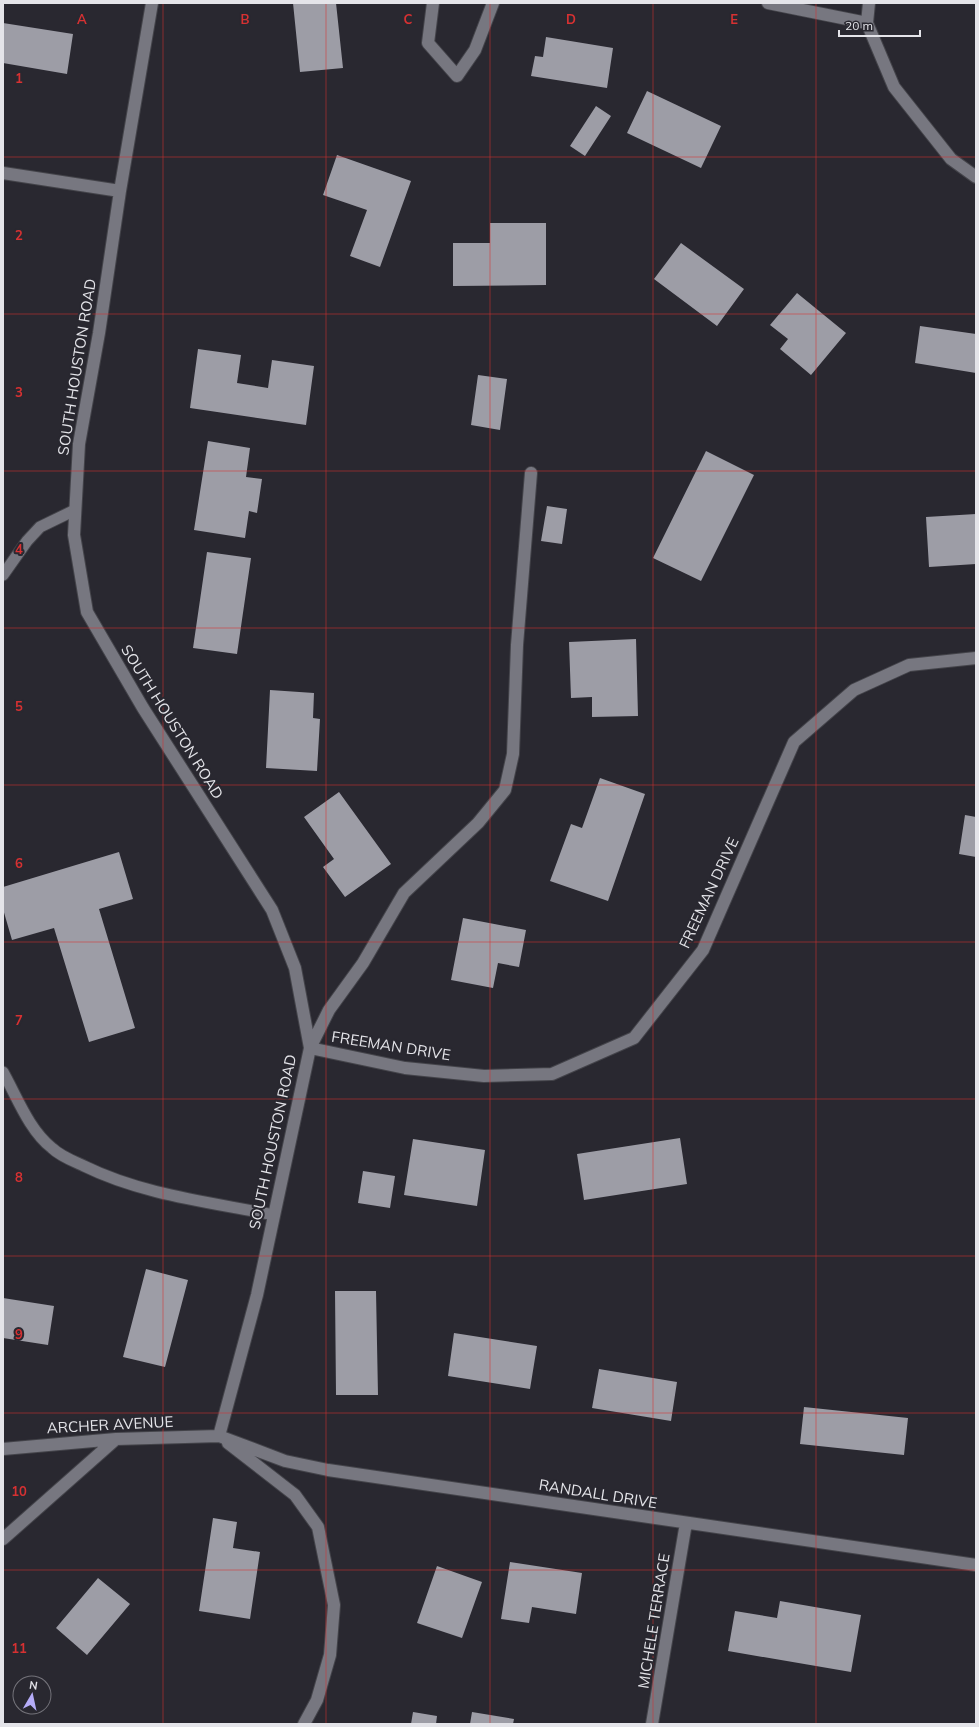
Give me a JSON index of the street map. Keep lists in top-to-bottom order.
{
  "streets": {
    "street": [
      "SOUTH HOUSTON ROAD",
      "FREEMAN DRIVE",
      "ARCHER AVENUE",
      "RANDALL DRIVE",
      "MICHELE TERRACE"
    ]
  },
  "crossings": [
    ["SOUTH HOUSTON ROAD", "FREEMAN DRIVE"],
    ["SOUTH HOUSTON ROAD", "ARCHER AVENUE"],
    ["SOUTH HOUSTON ROAD", "RANDALL DRIVE"],
    ["ARCHER AVENUE", "RANDALL DRIVE"],
    ["RANDALL DRIVE", "MICHELE TERRACE"]
  ],
  "scale_bar": "20 m",
  "north": "top",
  "grid": {
    "columns": [
      "A",
      "B",
      "C",
      "D",
      "E"
    ],
    "rows": [
      "1",
      "2",
      "3",
      "4",
      "5",
      "6",
      "7",
      "8",
      "9",
      "10",
      "11"
    ]
  }
}
